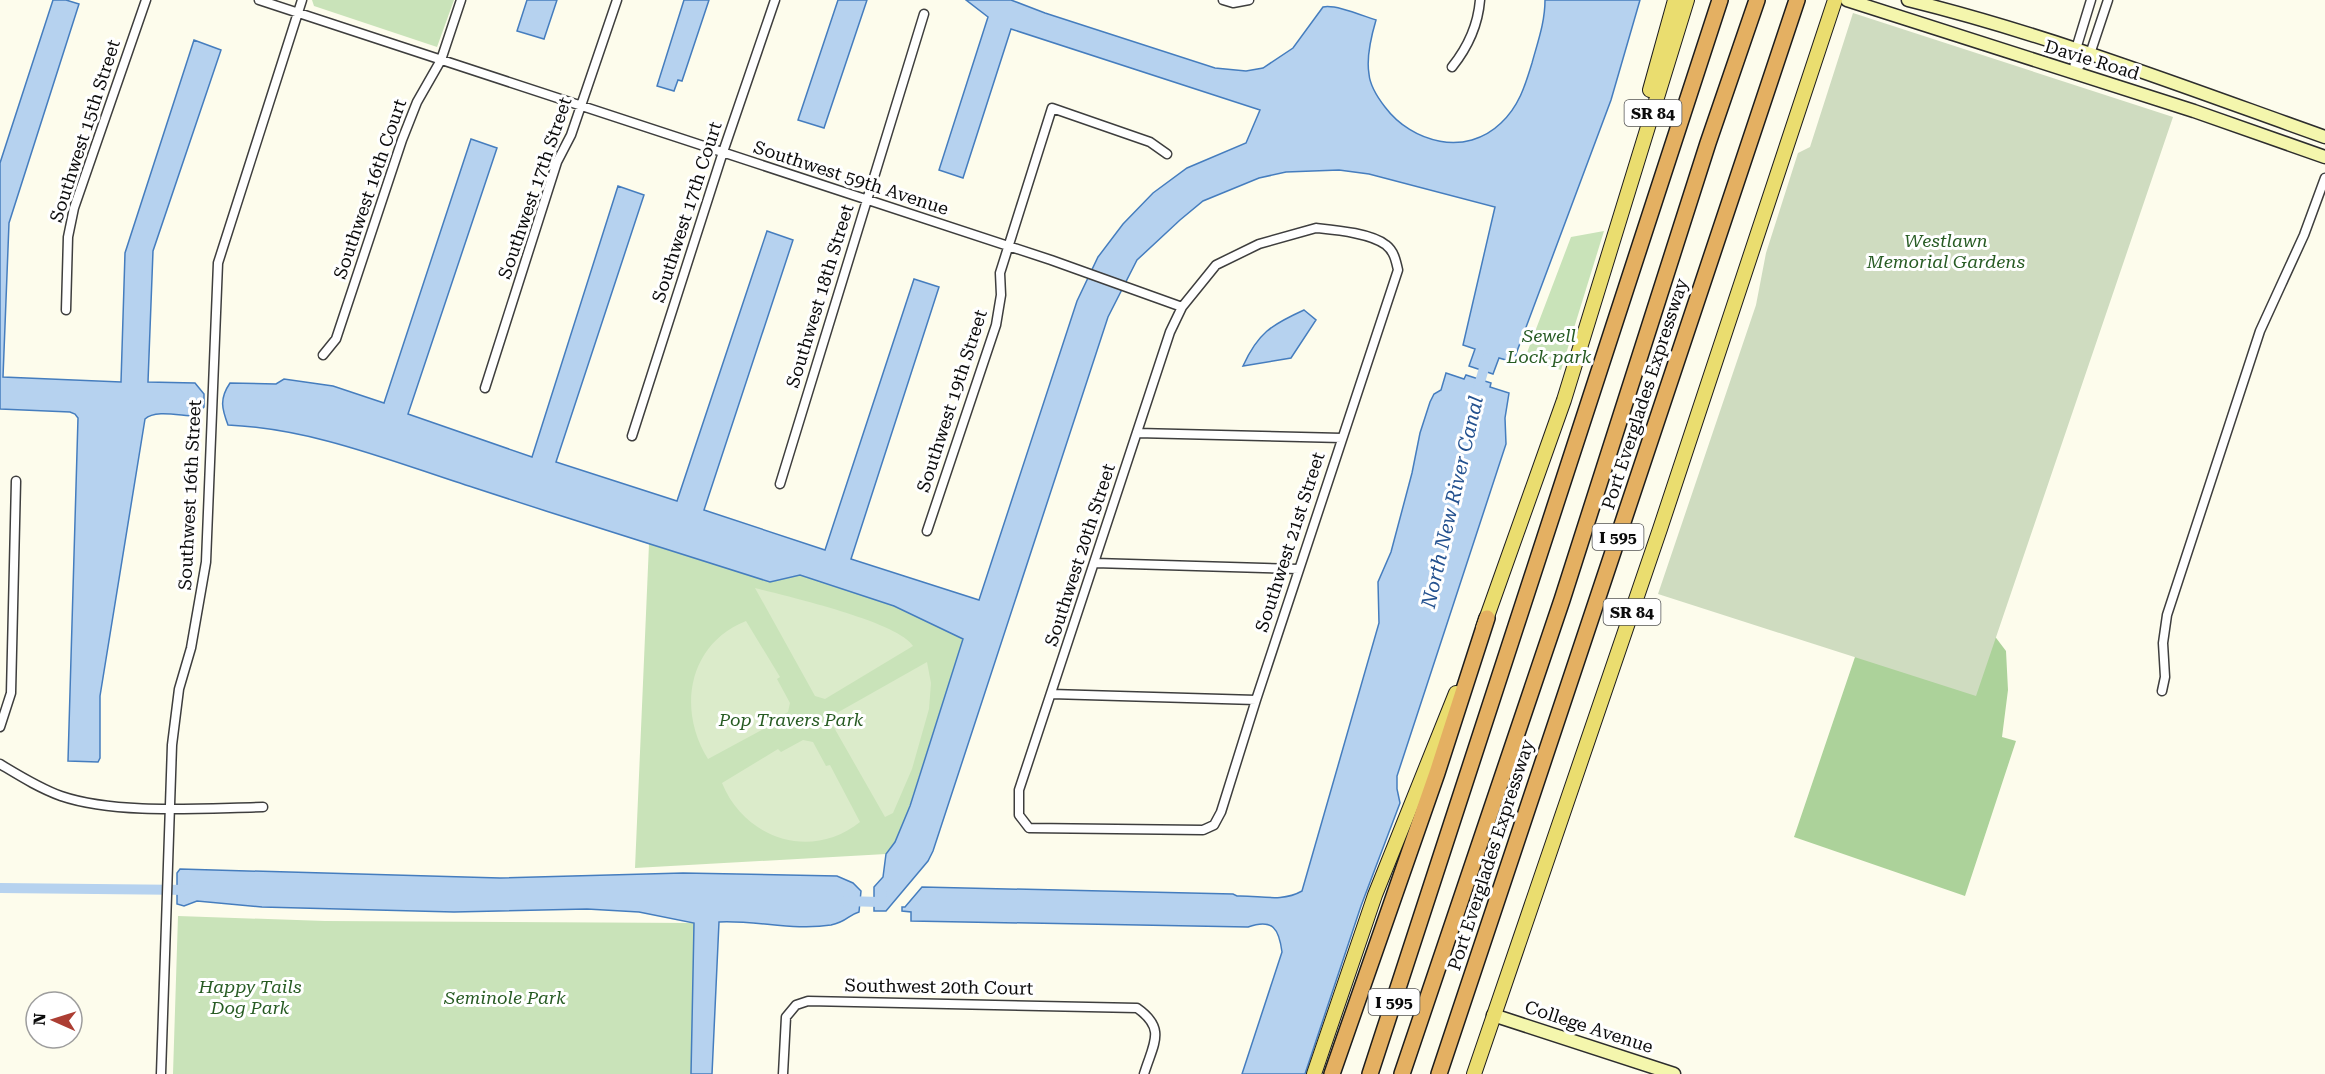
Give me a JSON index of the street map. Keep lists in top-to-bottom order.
{
  "streets": {
    "highway": ["Port Everglades Expressway", "I 595"],
    "main road": ["Davie Road", "SR 84", "College Avenue"],
    "street": [
      "Southwest 15th Street",
      "Southwest 59th Avenue",
      "Southwest 17th Street",
      "Southwest 16th Court",
      "Southwest 17th Court",
      "Southwest 18th Street",
      "Southwest 19th Street",
      "Southwest 16th Street",
      "Southwest 21st Street",
      "Southwest 20th Street",
      "Southwest 20th Court"
    ]
  },
  "crossings": [
    ["SR 84", "College Avenue"],
    ["Southwest 59th Avenue", "Southwest 17th Street"],
    ["Southwest 59th Avenue", "Southwest 16th Court"],
    ["Southwest 59th Avenue", "Southwest 17th Court"],
    ["Southwest 59th Avenue", "Southwest 18th Street"],
    ["Southwest 59th Avenue", "Southwest 19th Street"],
    ["Southwest 59th Avenue", "Southwest 16th Street"],
    ["Southwest 59th Avenue", "Southwest 21st Street"],
    ["Southwest 59th Avenue", "Southwest 20th Street"],
    ["Southwest 21st Street", "Southwest 20th Street"]
  ],
  "water": ["North New River Canal"],
  "parks": [
    "Westlawn Memorial Gardens",
    "Sewell Lock park",
    "Pop Travers Park",
    "Happy Tails Dog Park",
    "Seminole Park"
  ],
  "north": "left"
}
